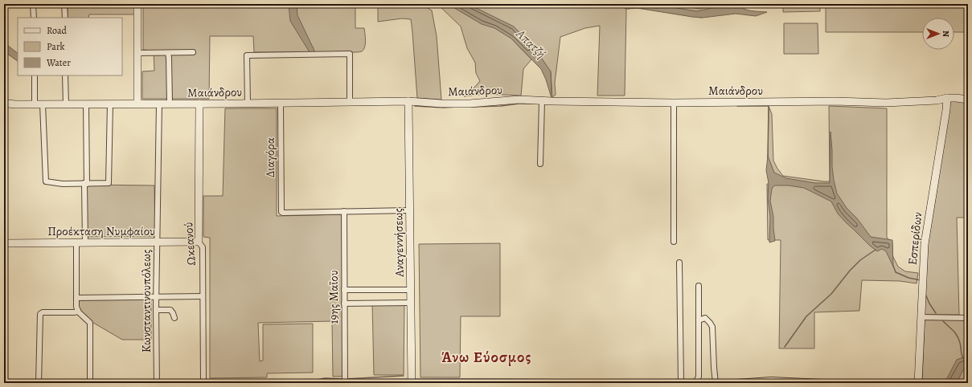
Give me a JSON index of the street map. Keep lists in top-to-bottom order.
{
  "streets": {
    "street": [
      "Μαιάνδρου",
      "Διαγόρα",
      "Προέκταση Νυμφαίου",
      "Εσπερίδων",
      "Αναγεννήσεως",
      "Ωκεανού",
      "19ης Μαΐου",
      "Κωνσταντινουπόλεως"
    ]
  },
  "crossings": [
    ["Μαιάνδρου", "Διαγόρα"],
    ["Μαιάνδρου", "Εσπερίδων"],
    ["Μαιάνδρου", "Αναγεννήσεως"],
    ["Μαιάνδρου", "Ωκεανού"],
    ["Μαιάνδρου", "Κωνσταντινουπόλεως"],
    ["Διαγόρα", "19ης Μαΐου"],
    ["Προέκταση Νυμφαίου", "Ωκεανού"],
    ["Προέκταση Νυμφαίου", "Κωνσταντινουπόλεως"]
  ],
  "districts": ["Άνω Εύοσμος"],
  "water": ["Απατζή"],
  "legend": ["Road", "Park", "Water"],
  "north": "right"
}
